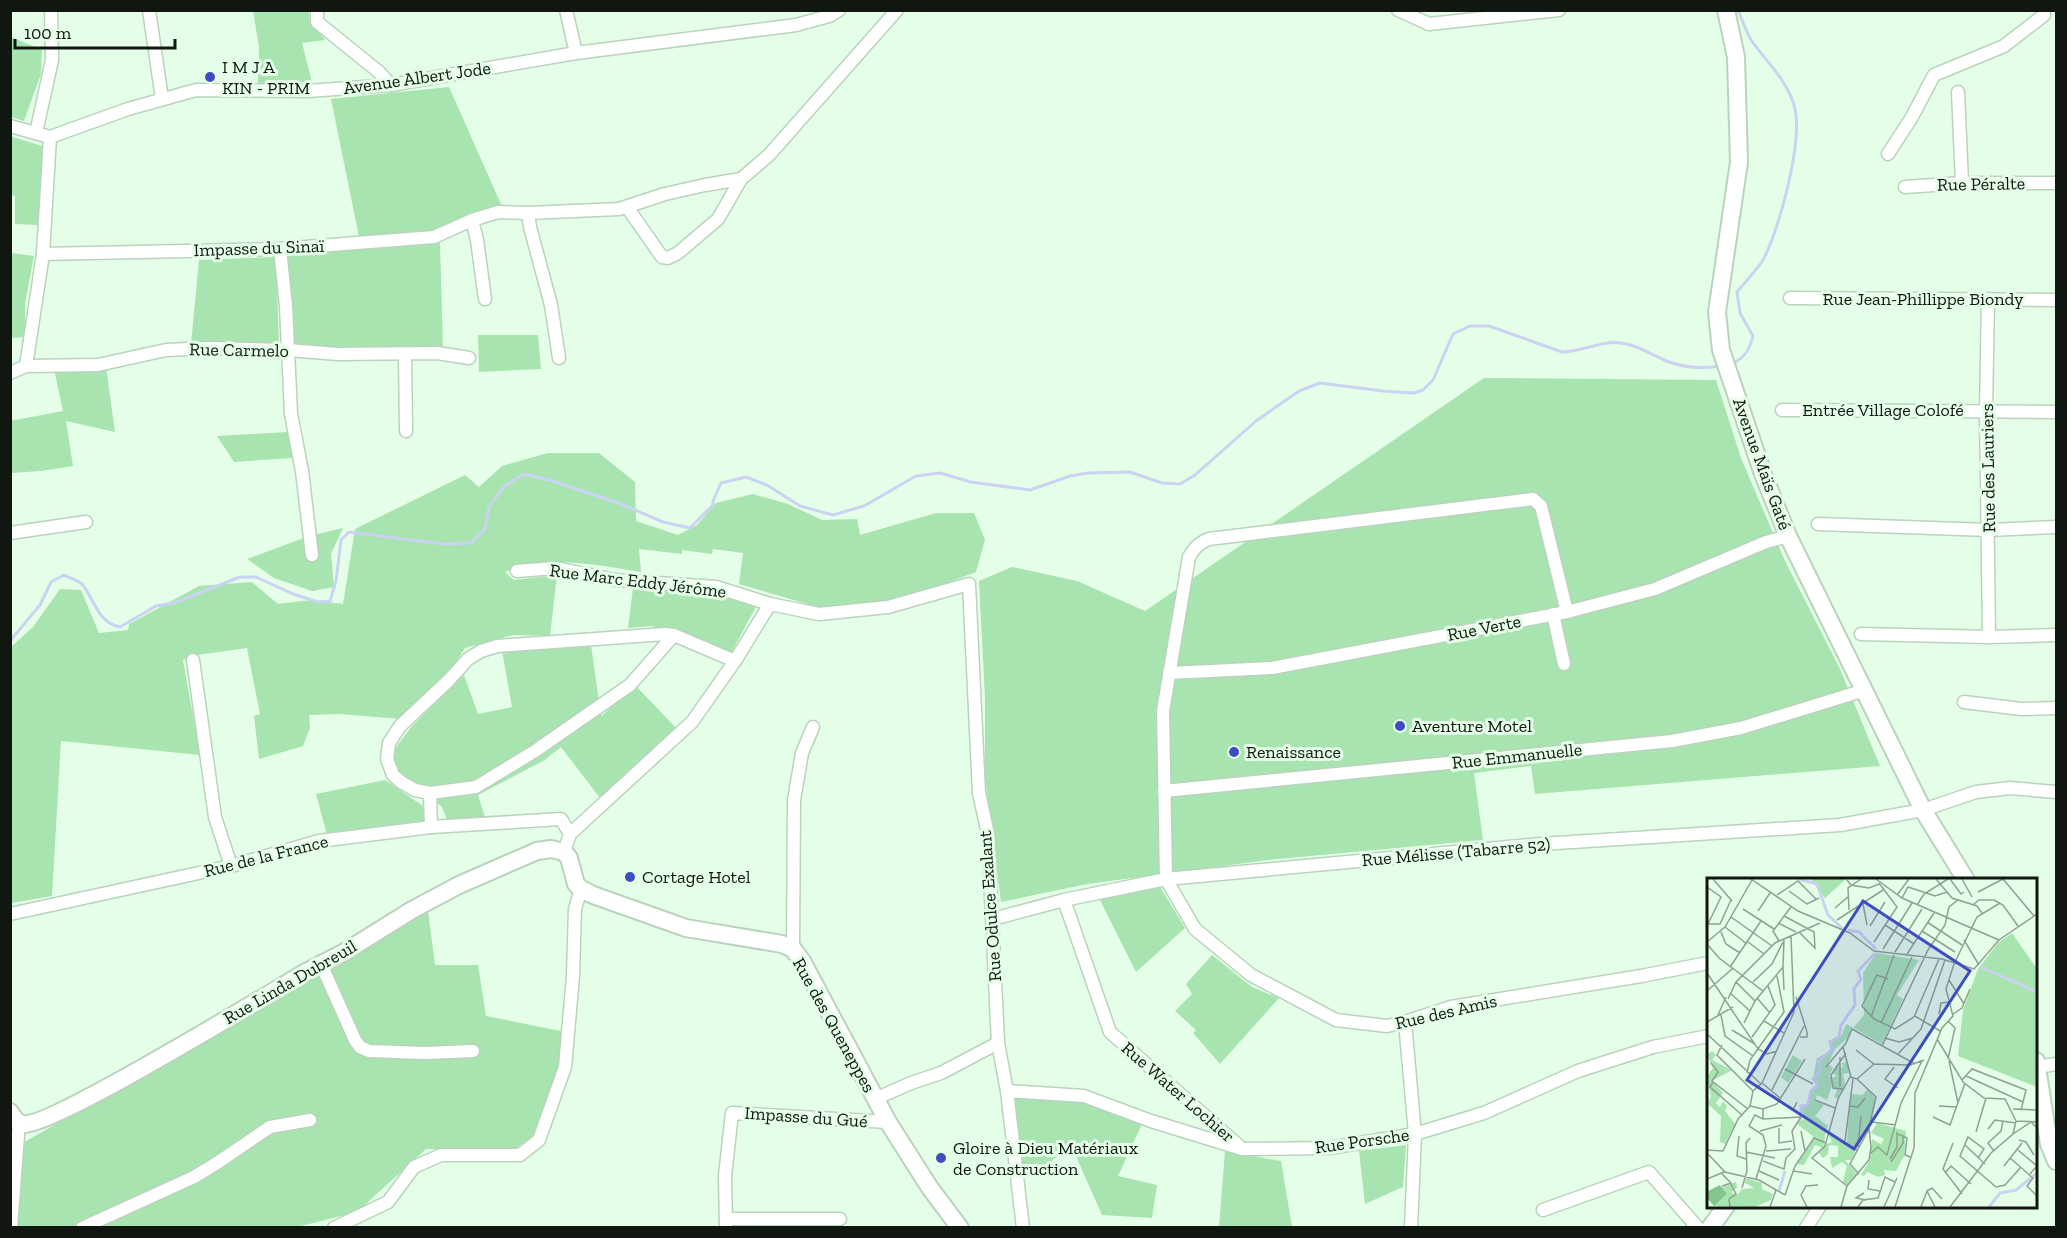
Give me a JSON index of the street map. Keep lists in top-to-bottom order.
{
  "streets": {
    "street": [
      "Avenue Albert Jode",
      "Rue Péralte",
      "Impasse du Sinaï",
      "Rue Jean-Phillippe Biondy",
      "Rue Carmelo",
      "Entrée Village Colofé",
      "Avenue Maïs Gaté",
      "Rue des Lauriers",
      "Rue Marc Eddy Jérôme",
      "Rue Verte",
      "Rue Emmanuelle",
      "Rue Mélisse (Tabarre 52)",
      "Rue de la France",
      "Rue Odulce Exalant",
      "Rue Linda Dubreuil",
      "Rue des Amis",
      "Rue des Queneppes",
      "Rue Water Lochier",
      "Impasse du Gué",
      "Rue Porsche"
    ]
  },
  "crossings": [
    ["Rue Jean-Phillippe Biondy", "Rue des Lauriers"],
    ["Entrée Village Colofé", "Rue des Lauriers"],
    ["Avenue Maïs Gaté", "Rue Verte"],
    ["Avenue Maïs Gaté", "Rue Emmanuelle"],
    ["Avenue Maïs Gaté", "Rue Mélisse (Tabarre 52)"],
    ["Rue Marc Eddy Jérôme", "Rue Odulce Exalant"],
    ["Rue Mélisse (Tabarre 52)", "Rue Odulce Exalant"],
    ["Rue Mélisse (Tabarre 52)", "Rue des Amis"],
    ["Rue Mélisse (Tabarre 52)", "Rue Water Lochier"],
    ["Rue Odulce Exalant", "Rue Porsche"],
    ["Rue des Queneppes", "Impasse du Gué"],
    ["Rue Water Lochier", "Rue Porsche"]
  ],
  "places": [
    "I M J A KIN - PRIM",
    "Aventure Motel",
    "Renaissance",
    "Cortage Hotel",
    "Gloire à Dieu Matériaux de Construction"
  ],
  "scale_bar": "100 m"
}
